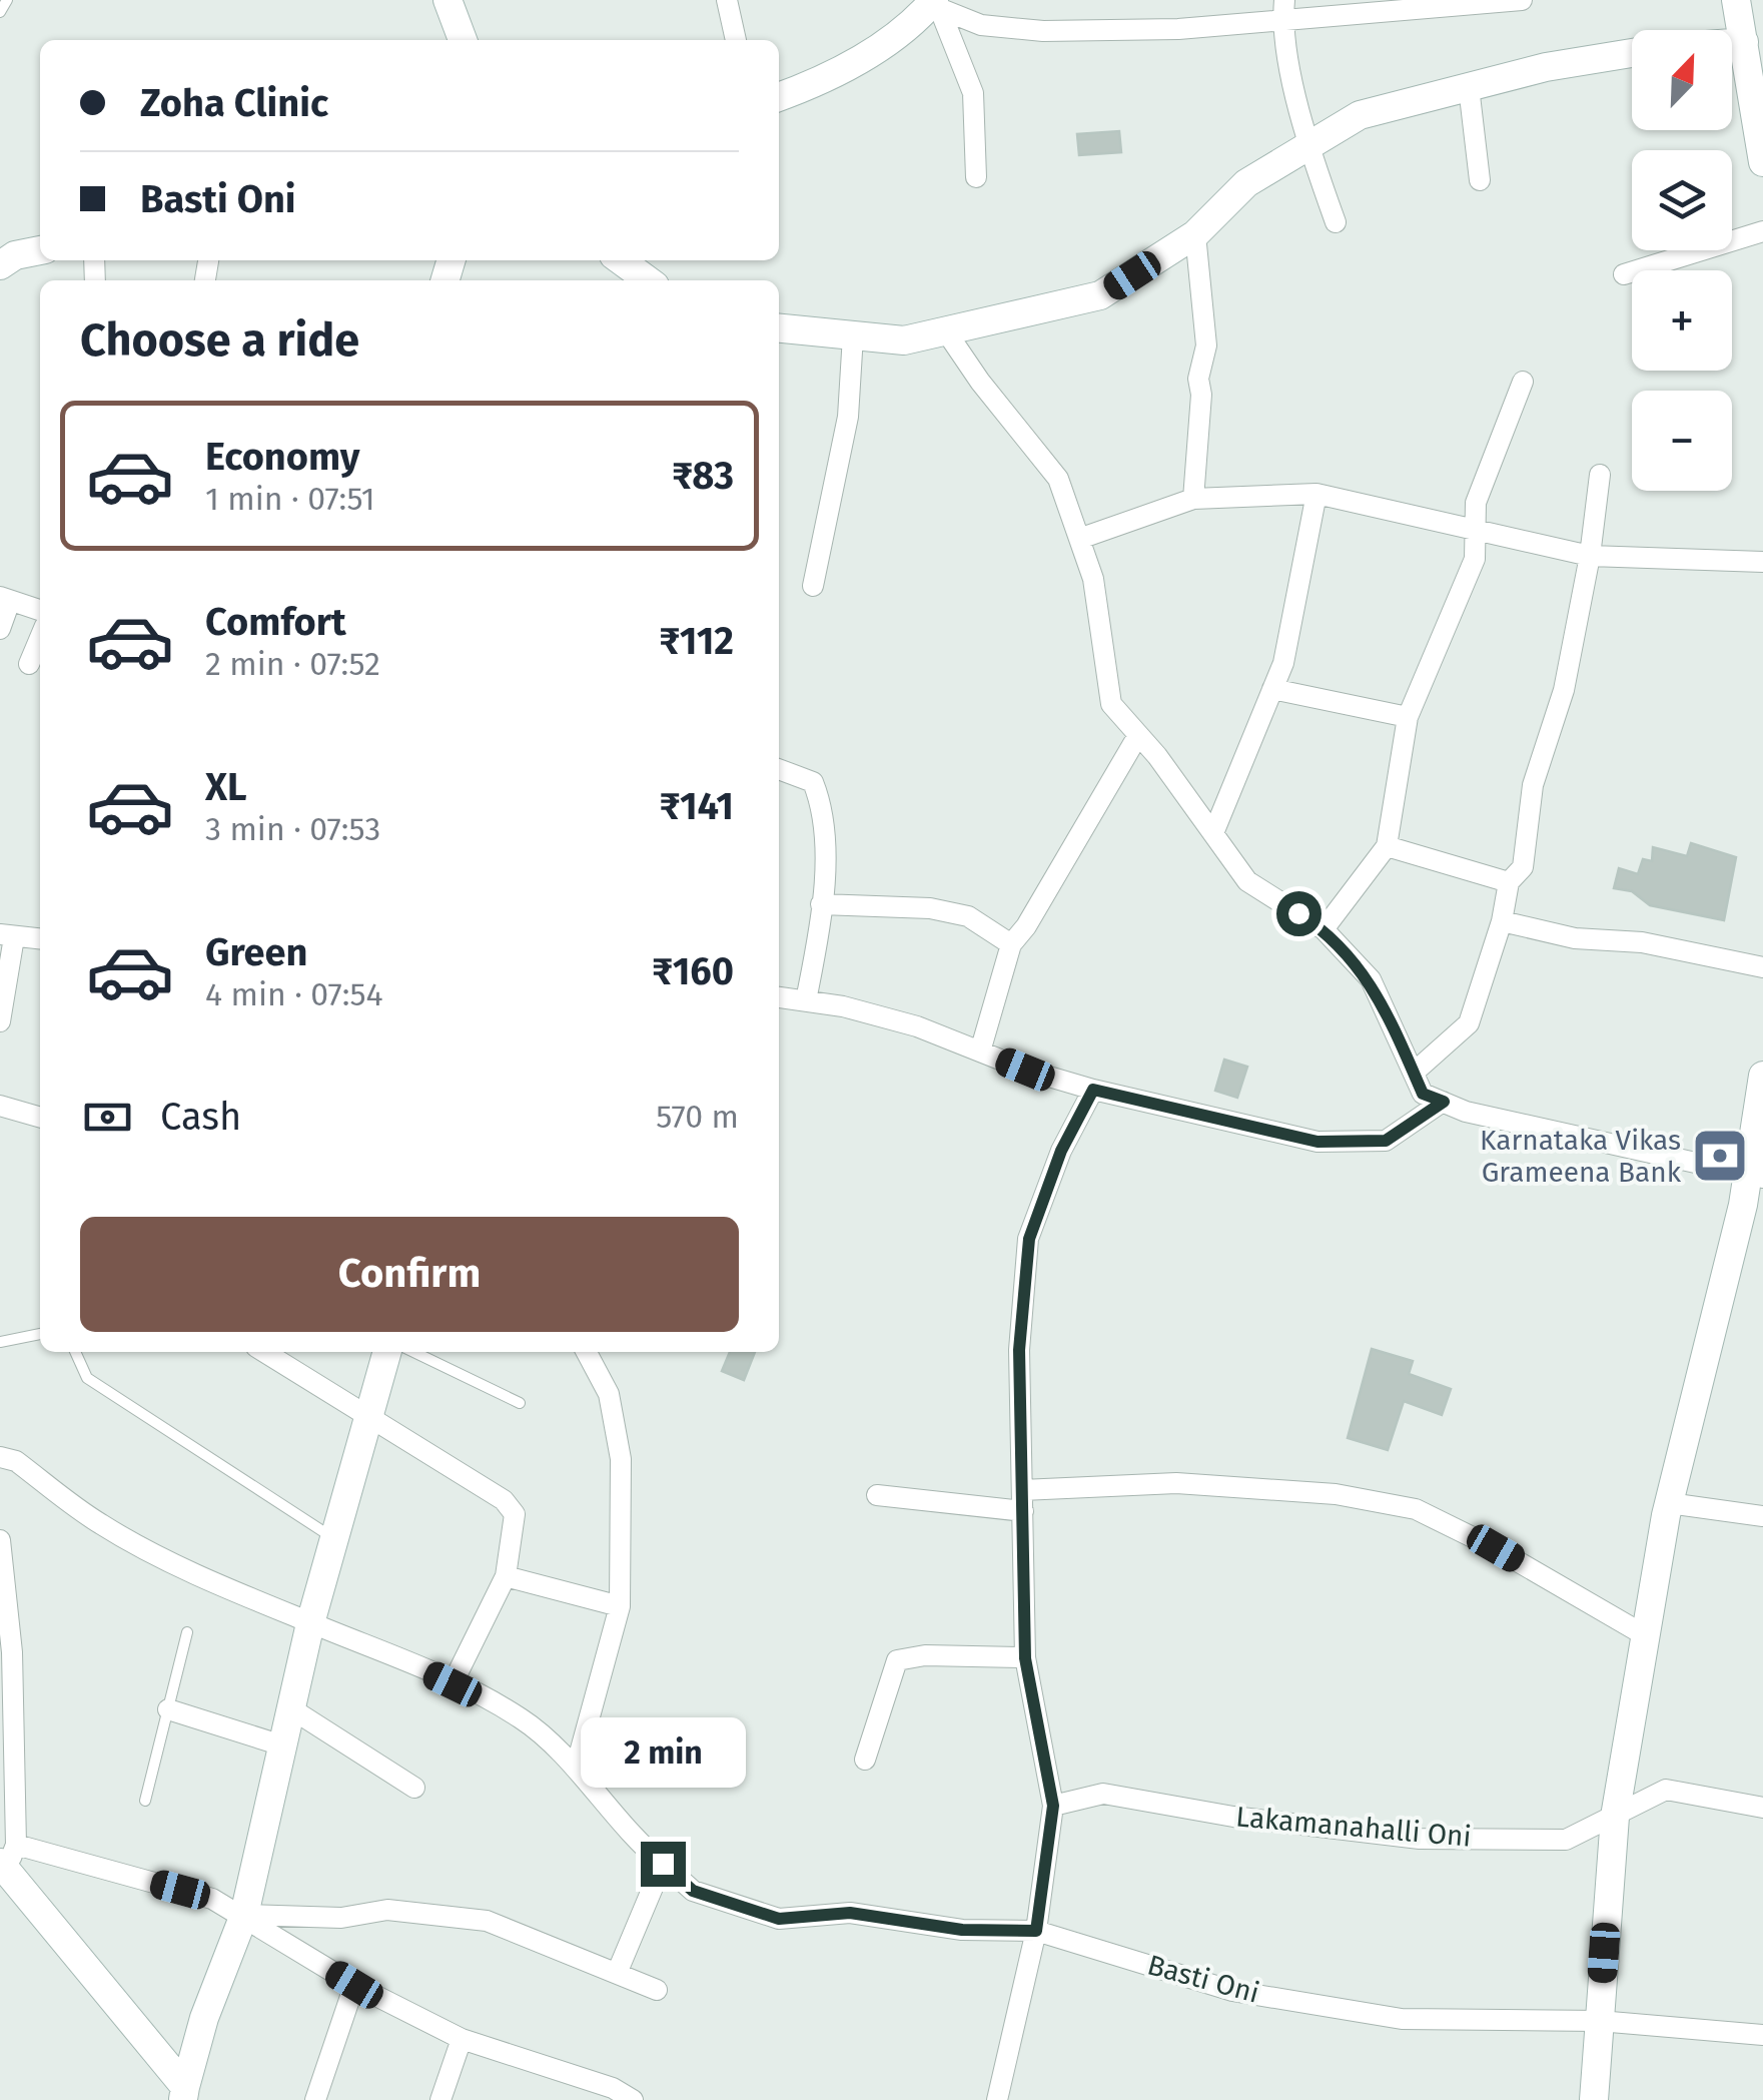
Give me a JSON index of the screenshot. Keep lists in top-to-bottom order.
{
  "streets": {
    "street": ["Lakamanahalli Oni", "Basti Oni"]
  },
  "places": {
    "bank": ["Karnataka Vikas Grameena Bank"]
  },
  "north": "top right",
  "page": {
    "map_buttons": ["+", "−"],
    "banner": ["Zoha Clinic", "Basti Oni"],
    "heading": "Choose a ride",
    "list": [
      {
        "name": "Economy",
        "note": "1 min · 07:51",
        "value": "₹83"
      },
      {
        "name": "Comfort",
        "note": "2 min · 07:52",
        "value": "₹112"
      },
      {
        "name": "XL",
        "note": "3 min · 07:53",
        "value": "₹141"
      },
      {
        "name": "Green",
        "note": "4 min · 07:54",
        "value": "₹160"
      }
    ],
    "pay": ["Cash", "570 m"],
    "buttons": "Confirm",
    "bubble": "2 min"
  }
}
